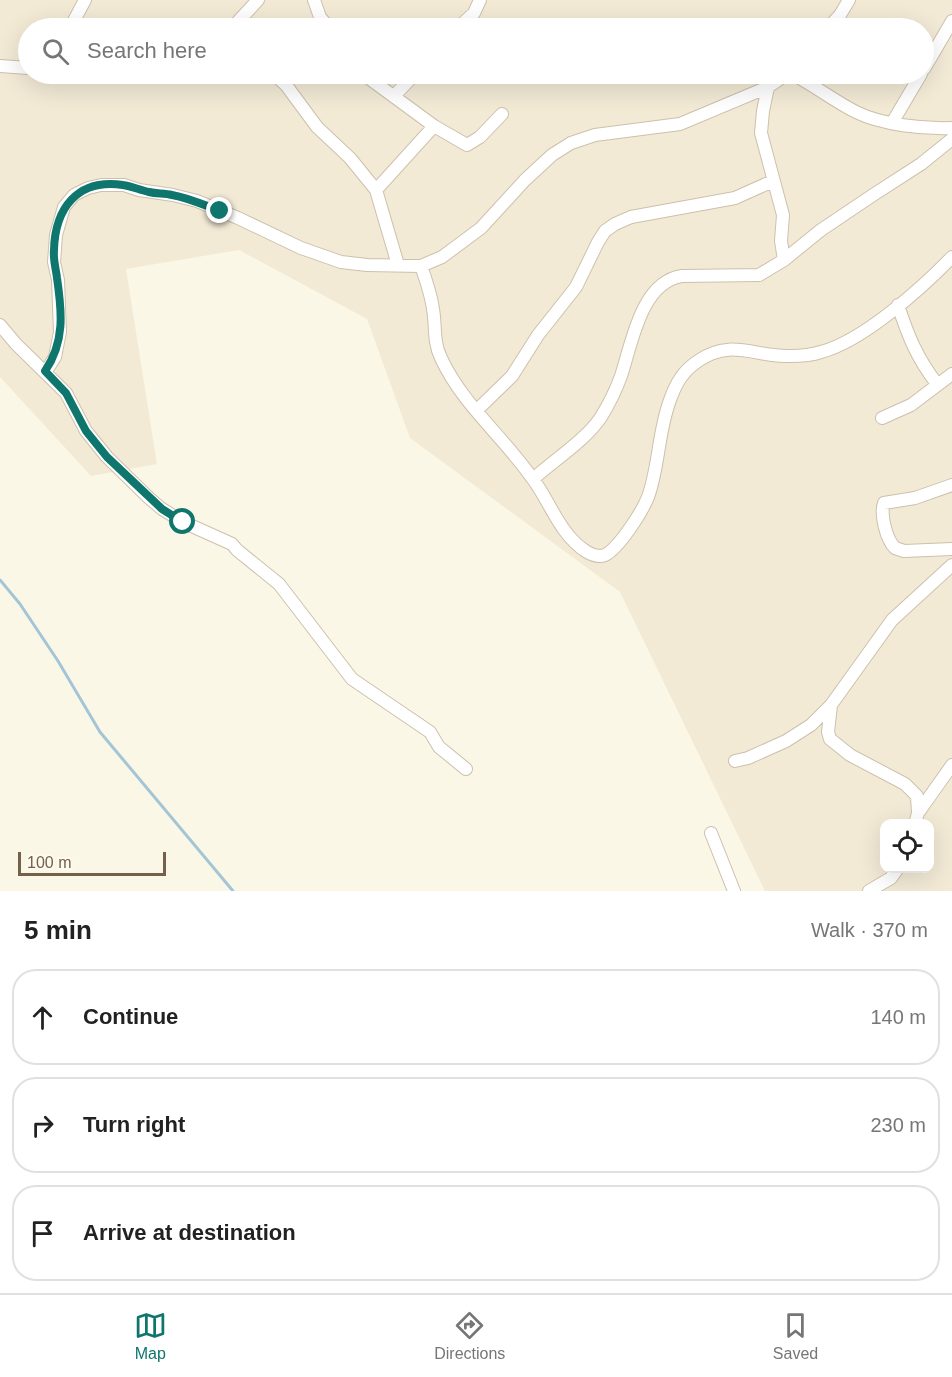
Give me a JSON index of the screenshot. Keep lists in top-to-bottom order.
{
  "scale_bar": "100 m",
  "page": {
    "search": "Search here",
    "scale": "100 m",
    "heading": ["5 min", "Walk · 370 m"],
    "list": [
      ["Continue", "140 m"],
      ["Turn right", "230 m"],
      "Arrive at destination"
    ],
    "nav": ["Map", "Directions", "Saved"]
  }
}
